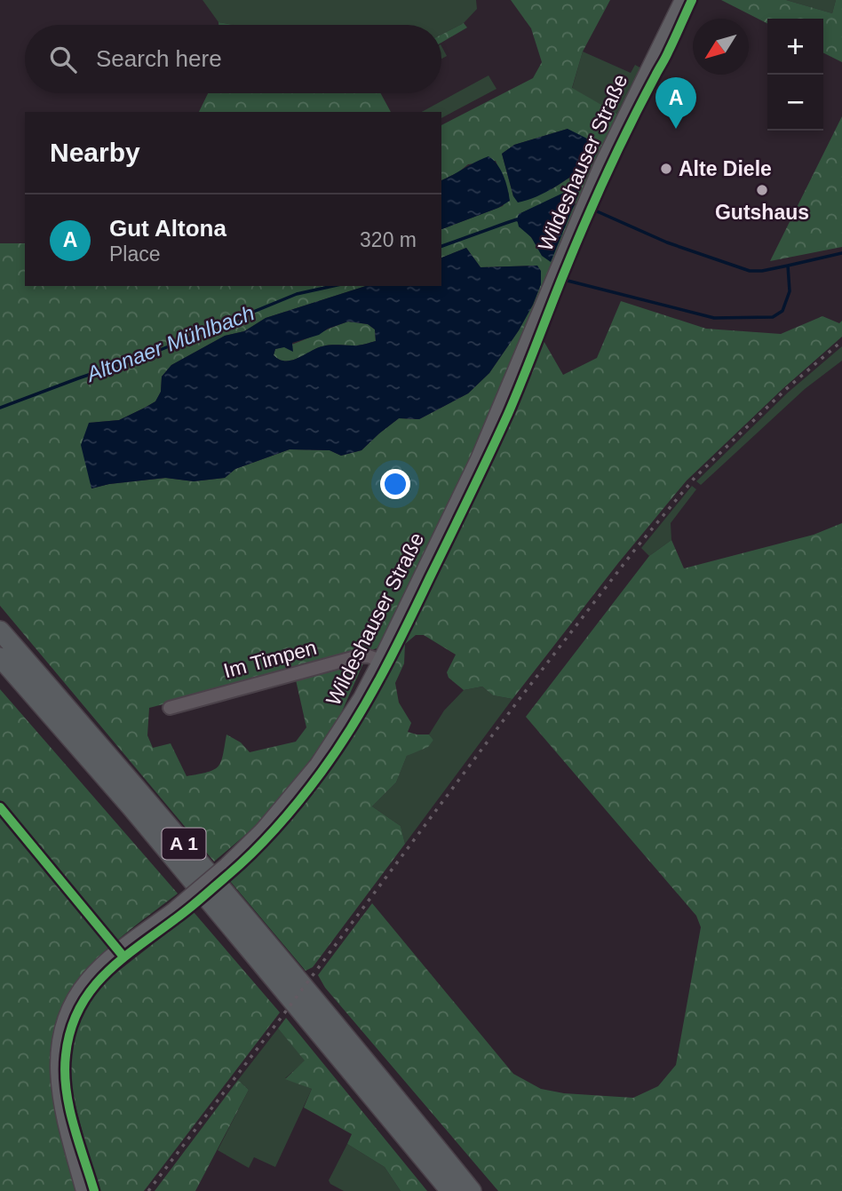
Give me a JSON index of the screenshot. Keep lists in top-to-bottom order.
{
  "streets": {
    "highway": ["A 1"],
    "main road": ["Wildeshauser Straße"],
    "street": ["Im Timpen"]
  },
  "crossings": [
    ["Wildeshauser Straße", "Im Timpen"]
  ],
  "water": ["Altonaer Mühlbach"],
  "places": ["Alte Diele", "Gutshaus"],
  "north": "bottom left",
  "page": {
    "map_buttons": ["+", "−"],
    "search": "Search here",
    "pins": "A",
    "heading": "Nearby",
    "list": [
      {
        "mark": "A",
        "name": "Gut Altona",
        "note": "Place",
        "value": "320 m"
      }
    ]
  }
}
